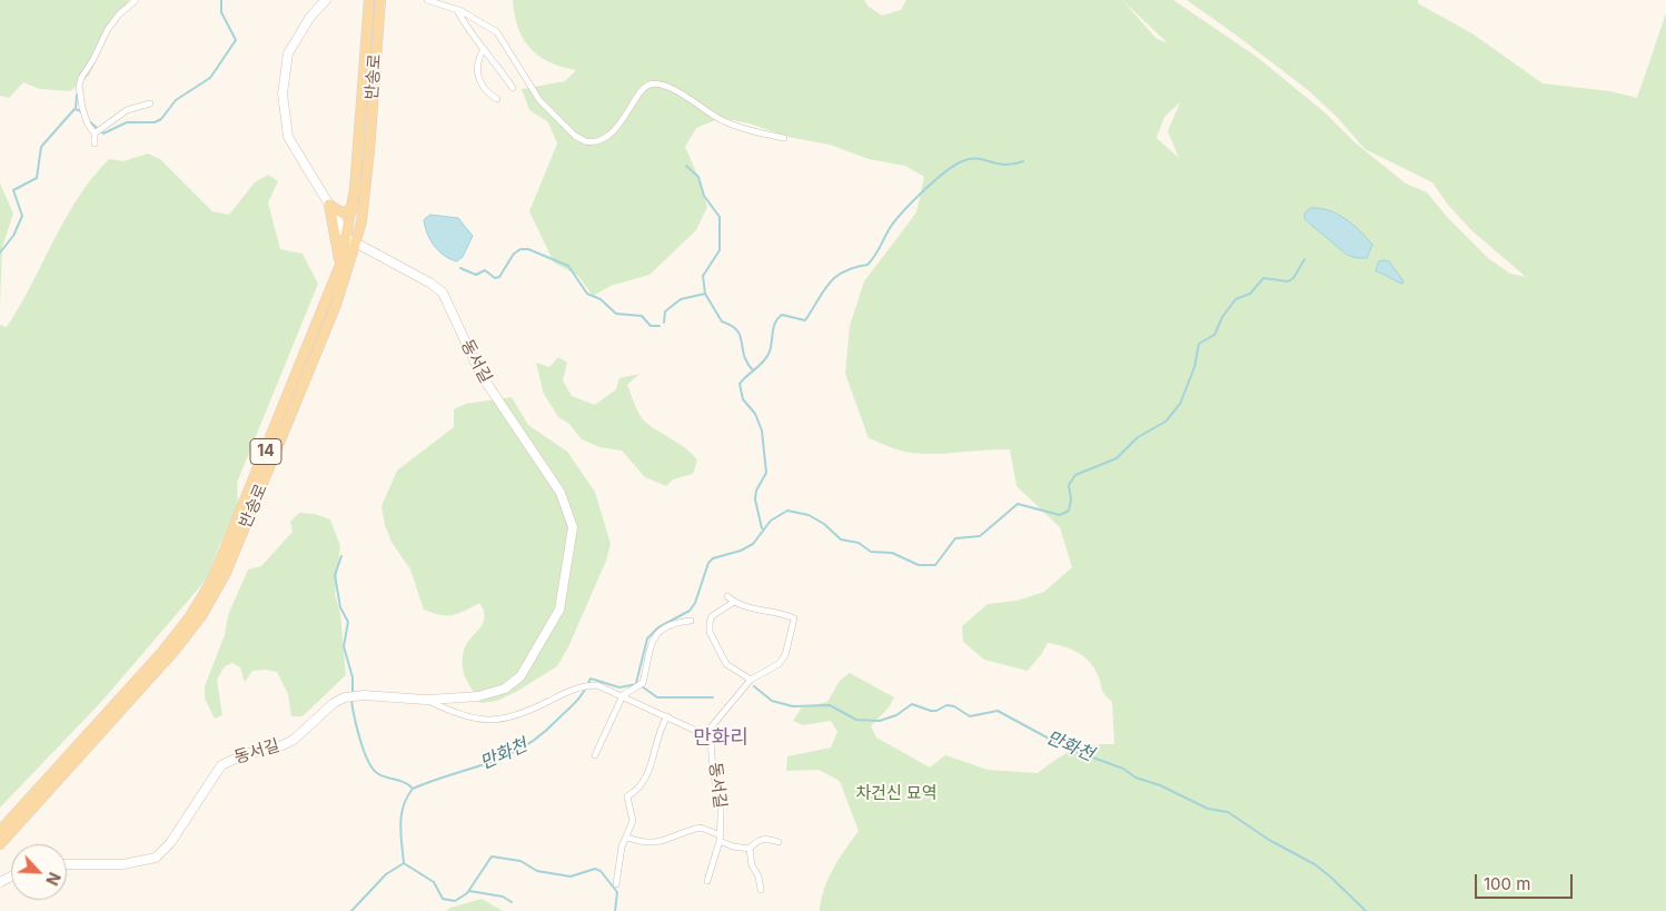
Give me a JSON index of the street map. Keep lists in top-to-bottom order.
{
  "streets": {
    "main road": ["반송로", "14"],
    "street": ["동서길"]
  },
  "crossings": [
    ["반송로", "동서길"]
  ],
  "districts": ["만화리"],
  "water": ["만화천"],
  "parks": ["차건신 묘역"],
  "scale_bar": "100 m",
  "north": "bottom right"
}
